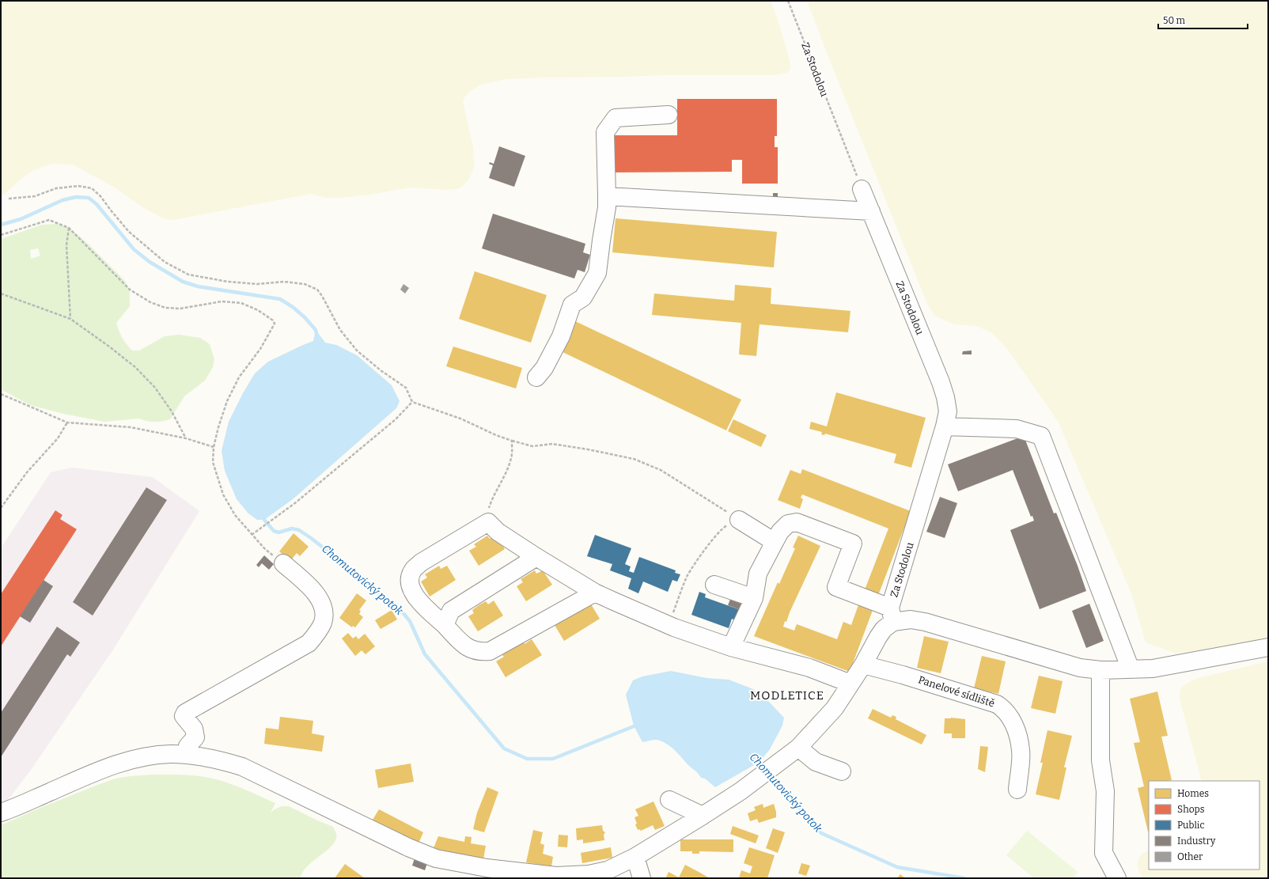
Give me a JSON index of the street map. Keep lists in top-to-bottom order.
{
  "streets": {
    "street": ["Za Stodolou", "Panelové sídliště"]
  },
  "districts": ["MODLETICE"],
  "water": ["Chomutovický potok"],
  "legend": [
    "Homes",
    "Shops",
    "Public",
    "Industry",
    "Other"
  ],
  "scale_bar": "50 m"
}
